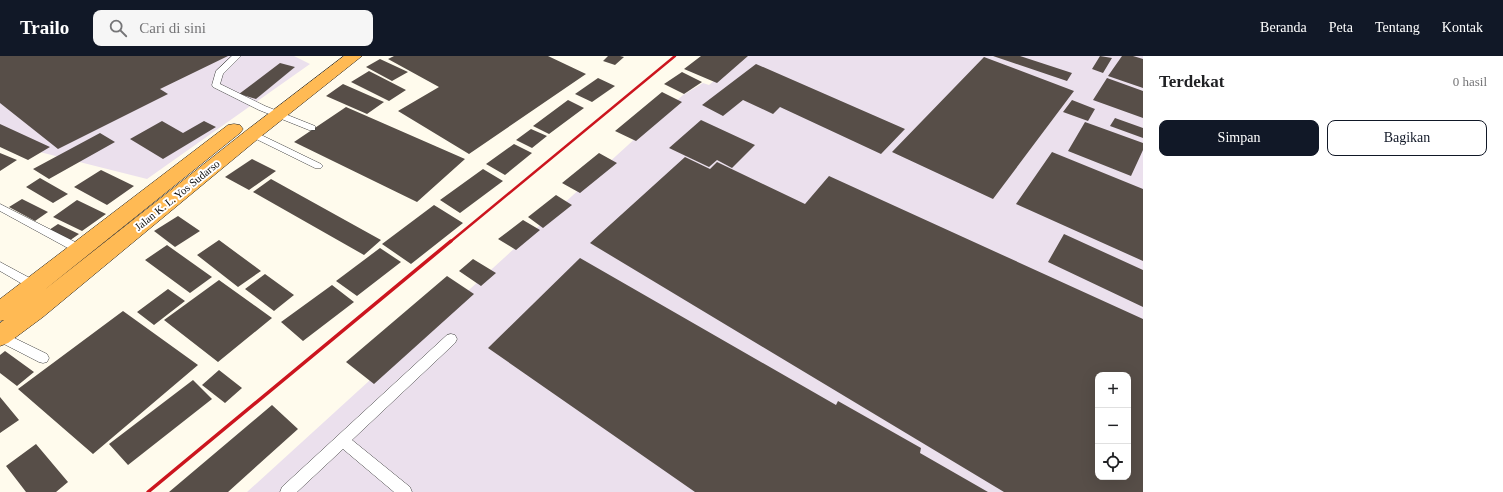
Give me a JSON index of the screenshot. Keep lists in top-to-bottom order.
{
  "streets": {
    "highway": ["Jalan K. L. Yos Sudarso"]
  },
  "page": {
    "header": "Trailo",
    "search": "Cari di sini",
    "nav": [
      "Beranda",
      "Peta",
      "Tentang",
      "Kontak"
    ],
    "heading": ["Terdekat", "0 hasil"],
    "buttons": ["Simpan", "Bagikan"],
    "map_buttons": ["+", "−"]
  }
}
